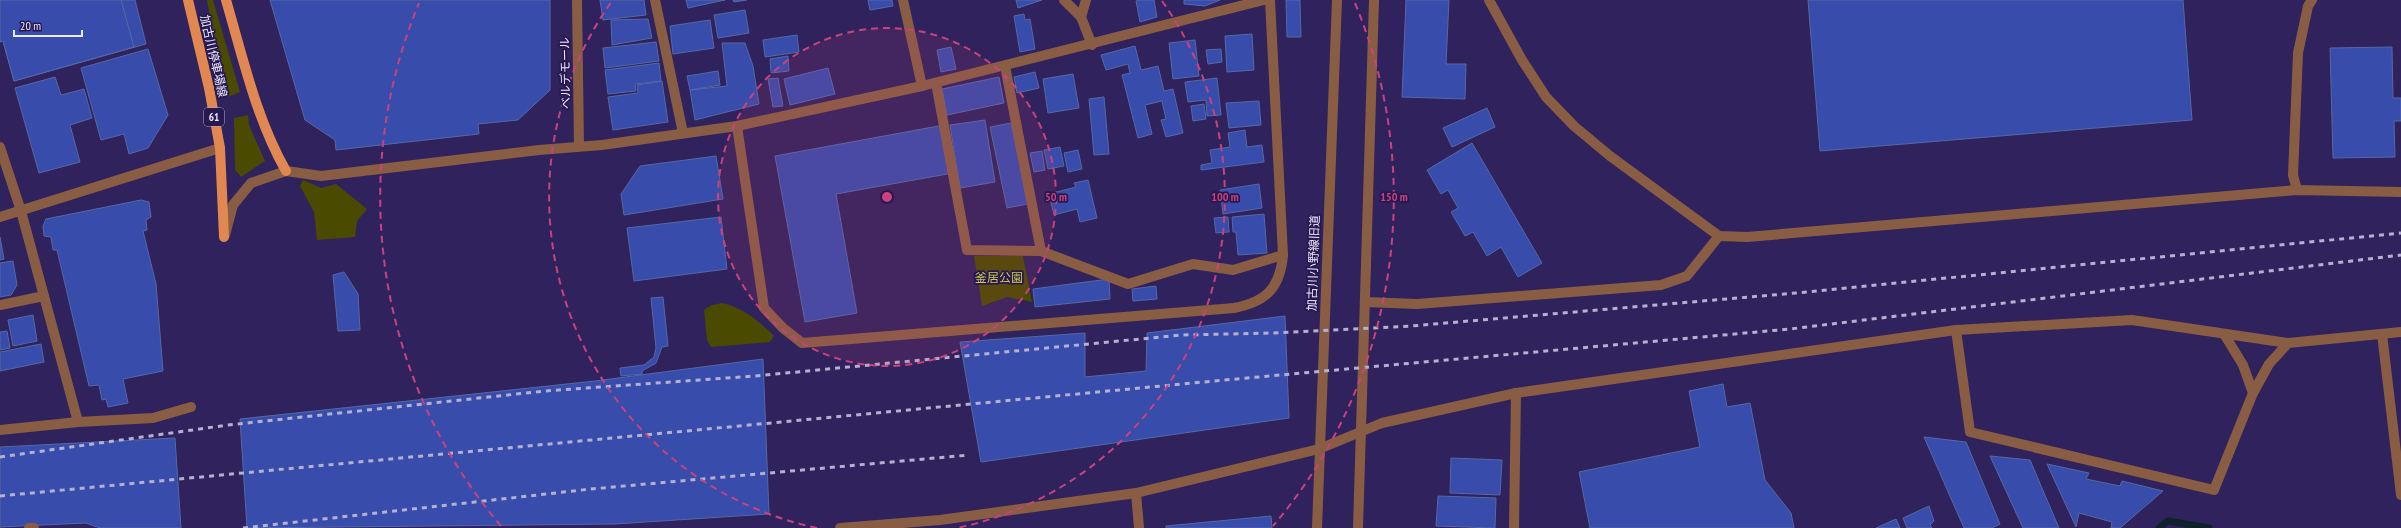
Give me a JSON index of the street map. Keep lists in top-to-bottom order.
{
  "streets": {
    "main road": ["加古川停車場線", "61"],
    "street": ["ベルデモール", "加古川小野線旧道"]
  },
  "parks": ["釜居公園"],
  "scale_bar": "20 m",
  "rings": ["50 m", "100 m", "150 m"]
}
